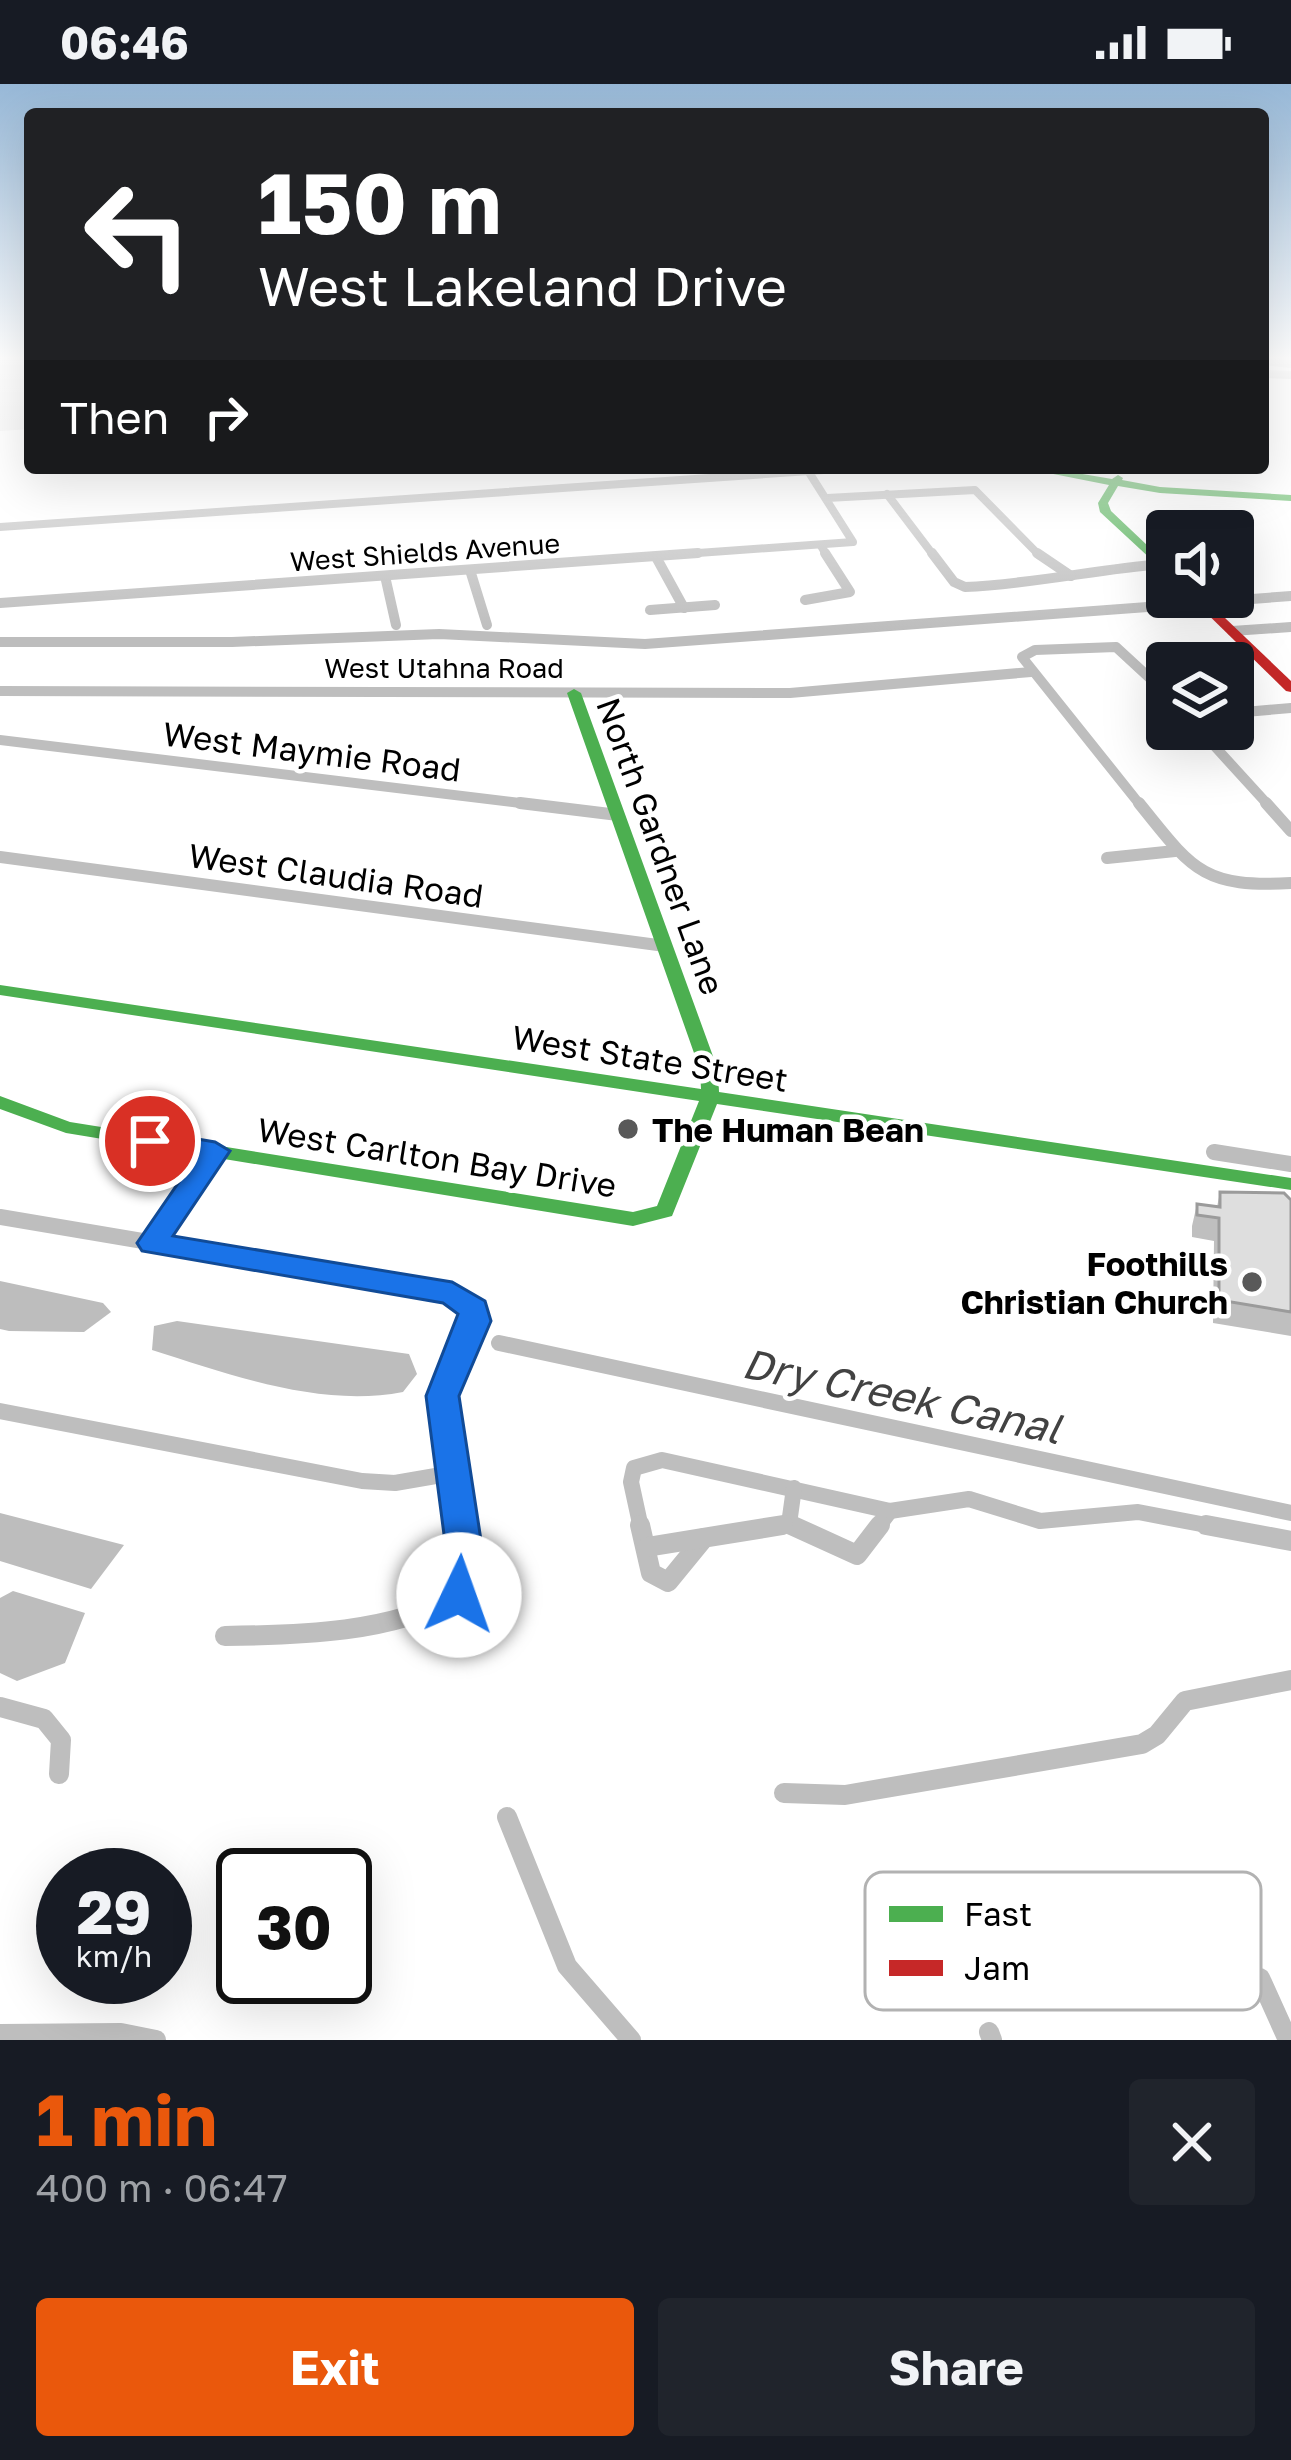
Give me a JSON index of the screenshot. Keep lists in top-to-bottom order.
{
  "streets": {
    "street": [
      "West Shields Avenue",
      "West Utahna Road",
      "West Maymie Road",
      "North Gardner Lane",
      "West Claudia Road",
      "West State Street",
      "West Carlton Bay Drive"
    ]
  },
  "crossings": [
    ["West Utahna Road", "North Gardner Lane"],
    ["West Maymie Road", "North Gardner Lane"],
    ["North Gardner Lane", "West Claudia Road"],
    ["North Gardner Lane", "West State Street"],
    ["North Gardner Lane", "West Carlton Bay Drive"],
    ["West State Street", "West Carlton Bay Drive"]
  ],
  "water": ["Dry Creek Canal"],
  "places": ["The Human Bean", "Foothills Christian Church"],
  "legend": ["Fast", "Jam"],
  "page": {
    "status": "06:46",
    "turn": ["150 m", "West Lakeland Drive"],
    "then": "Then",
    "speed": "29 km/h",
    "limit": "30",
    "heading": ["1 min", "400 m · 06:47"],
    "buttons": ["Exit", "Share"]
  }
}
